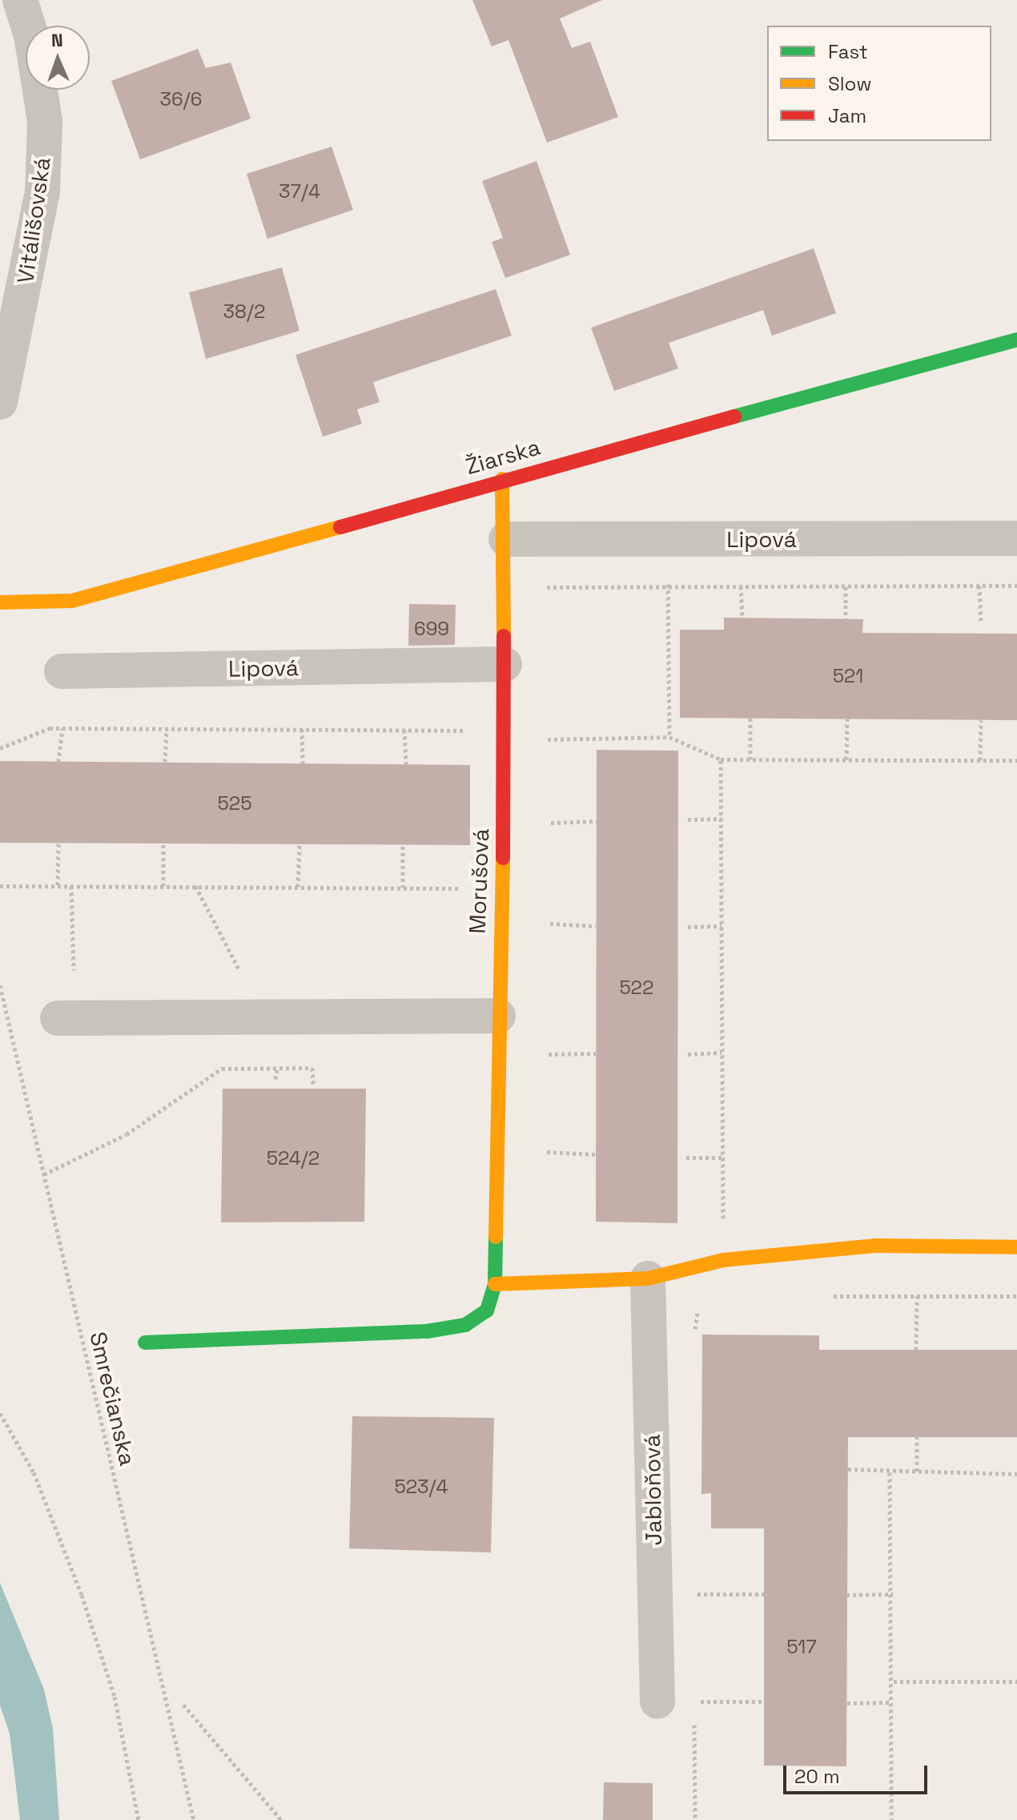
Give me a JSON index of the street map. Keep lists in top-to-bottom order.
{
  "streets": {
    "street": [
      "Vitálišovská",
      "Žiarska",
      "Lipová",
      "Morušová",
      "Jabloňová"
    ],
    "path": ["Smrečianska"]
  },
  "crossings": [
    ["Žiarska", "Morušová"],
    ["Lipová", "Morušová"]
  ],
  "house_numbers": [
    "36/6",
    "37/4",
    "38/2",
    "699",
    "521",
    "525",
    "522",
    "524/2",
    "523/4",
    "517"
  ],
  "legend": ["Fast", "Slow", "Jam"],
  "scale_bar": "20 m",
  "north": "top"
}
